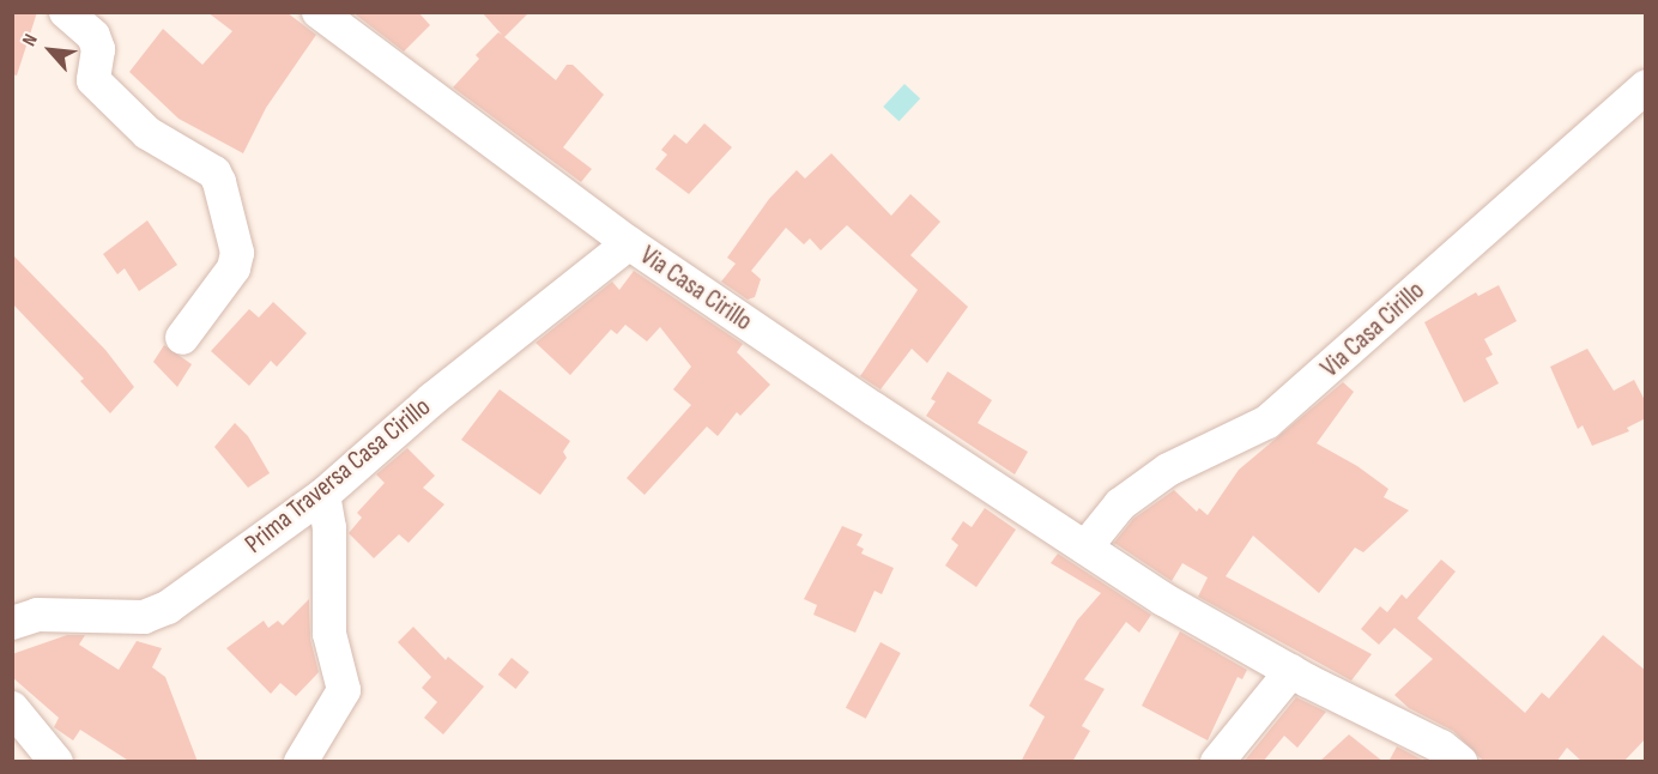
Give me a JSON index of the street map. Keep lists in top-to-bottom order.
{
  "streets": {
    "street": ["Via Casa Cirillo", "Prima Traversa Casa Cirillo"]
  },
  "crossings": [
    ["Via Casa Cirillo", "Prima Traversa Casa Cirillo"]
  ],
  "north": "top left"
}
